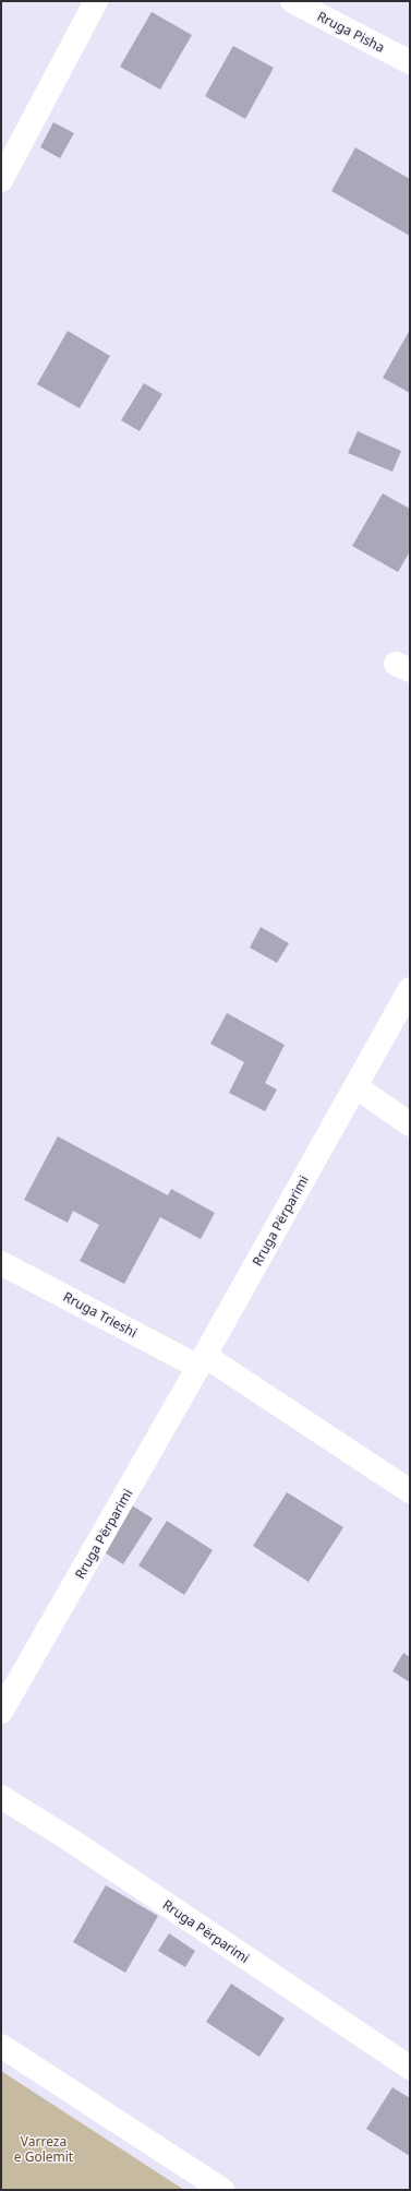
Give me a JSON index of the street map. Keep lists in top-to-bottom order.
{
  "streets": {
    "street": ["Rruga Pisha", "Rruga Përparimi", "Rruga Trieshi"]
  },
  "crossings": [
    ["Rruga Përparimi", "Rruga Trieshi"]
  ],
  "parks": ["Varreza e Golemit"]
}
